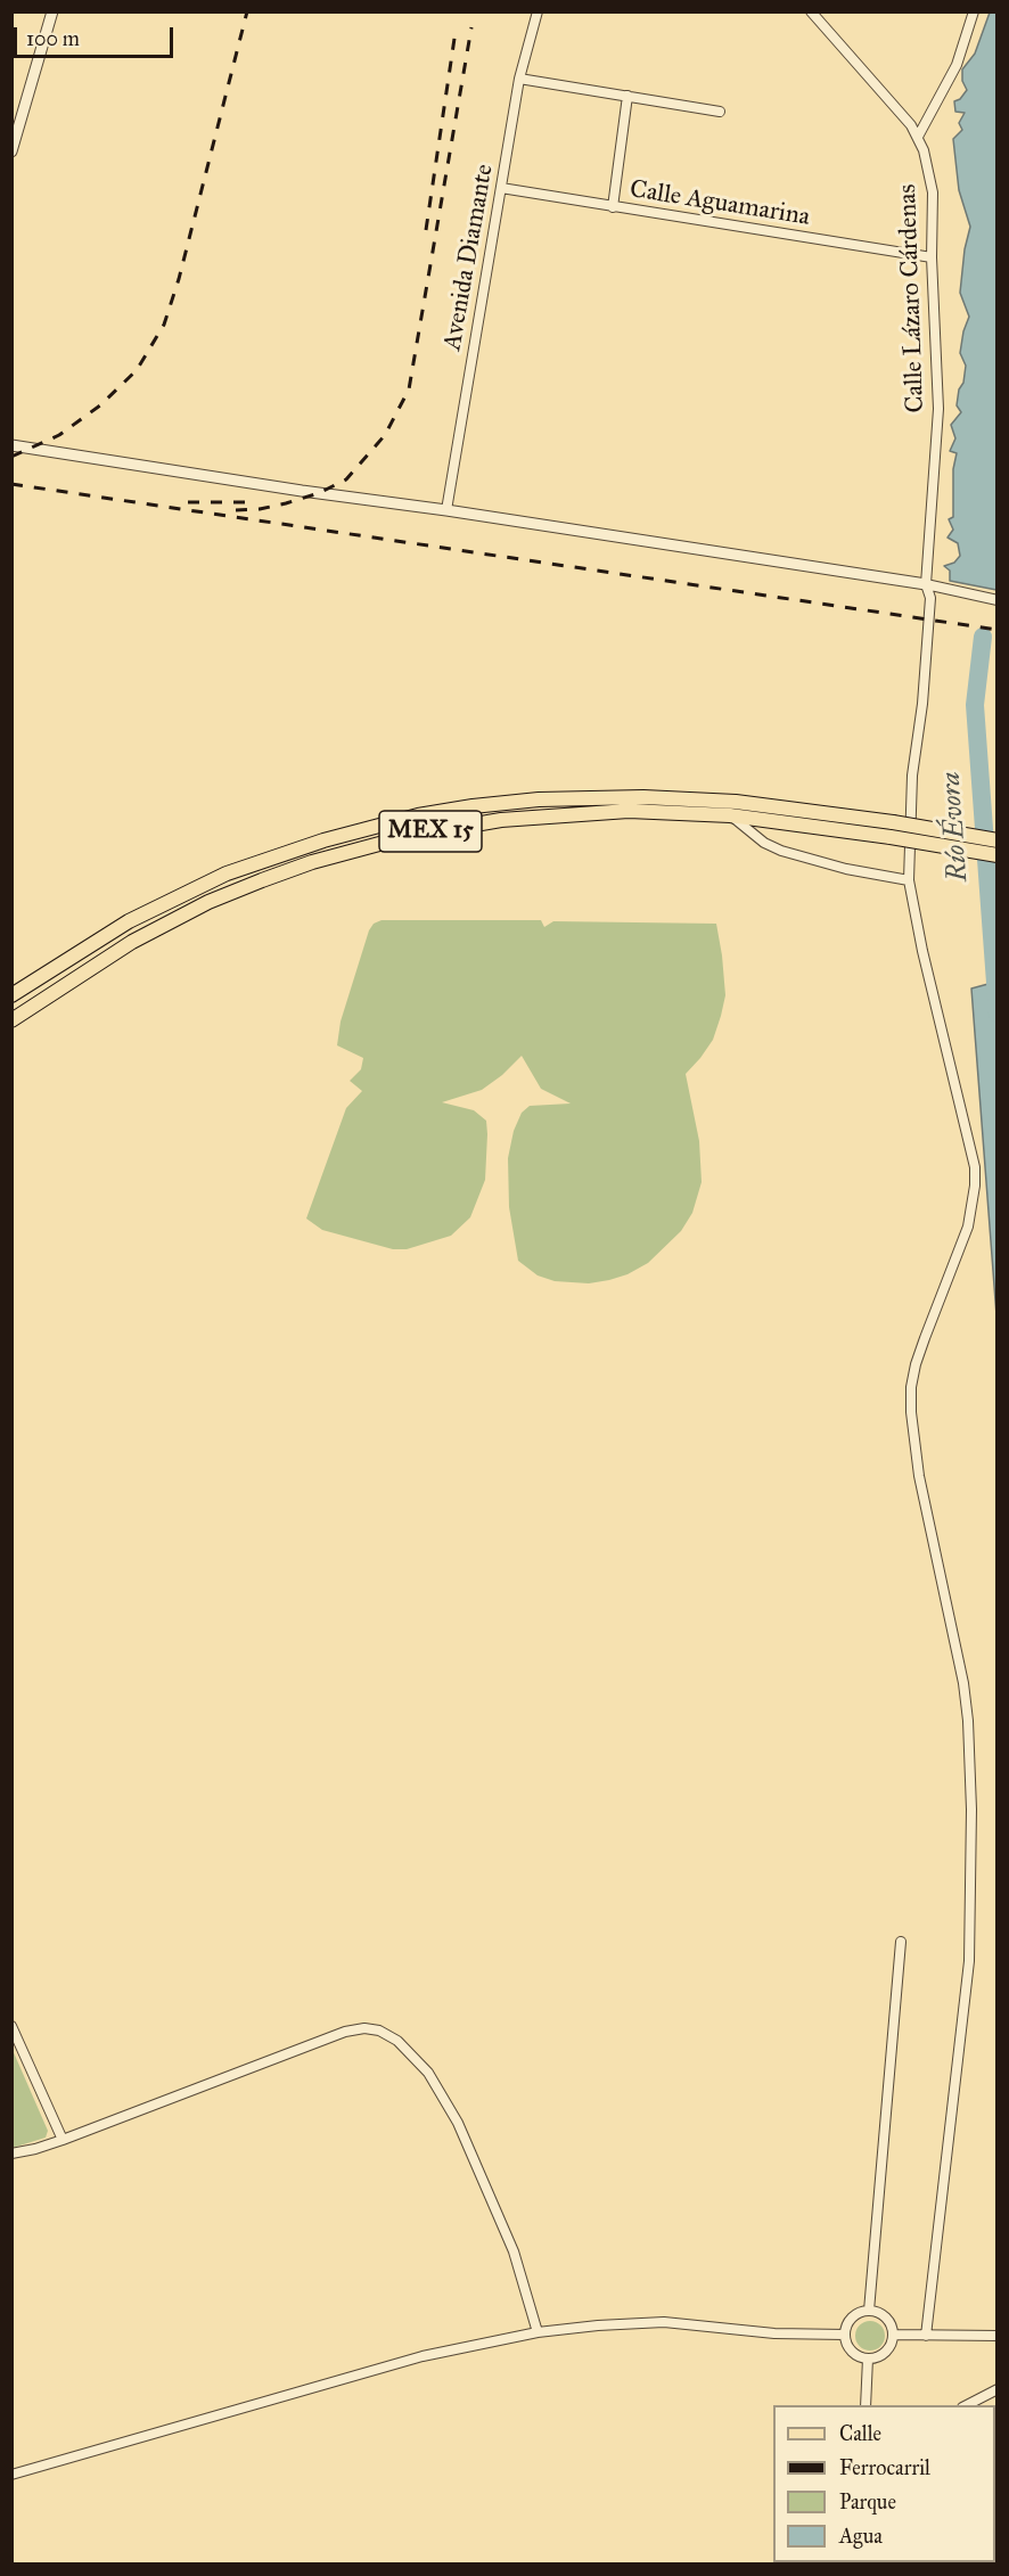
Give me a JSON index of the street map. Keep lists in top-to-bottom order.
{
  "streets": {
    "main road": ["MEX 15"],
    "street": ["Calle Aguamarina", "Avenida Diamante", "Calle Lázaro Cárdenas"]
  },
  "crossings": [
    ["Calle Aguamarina", "Avenida Diamante"],
    ["Calle Aguamarina", "Calle Lázaro Cárdenas"]
  ],
  "water": ["Río Évora"],
  "legend": [
    "Calle",
    "Ferrocarril",
    "Parque",
    "Agua"
  ],
  "scale_bar": "100 m"
}
